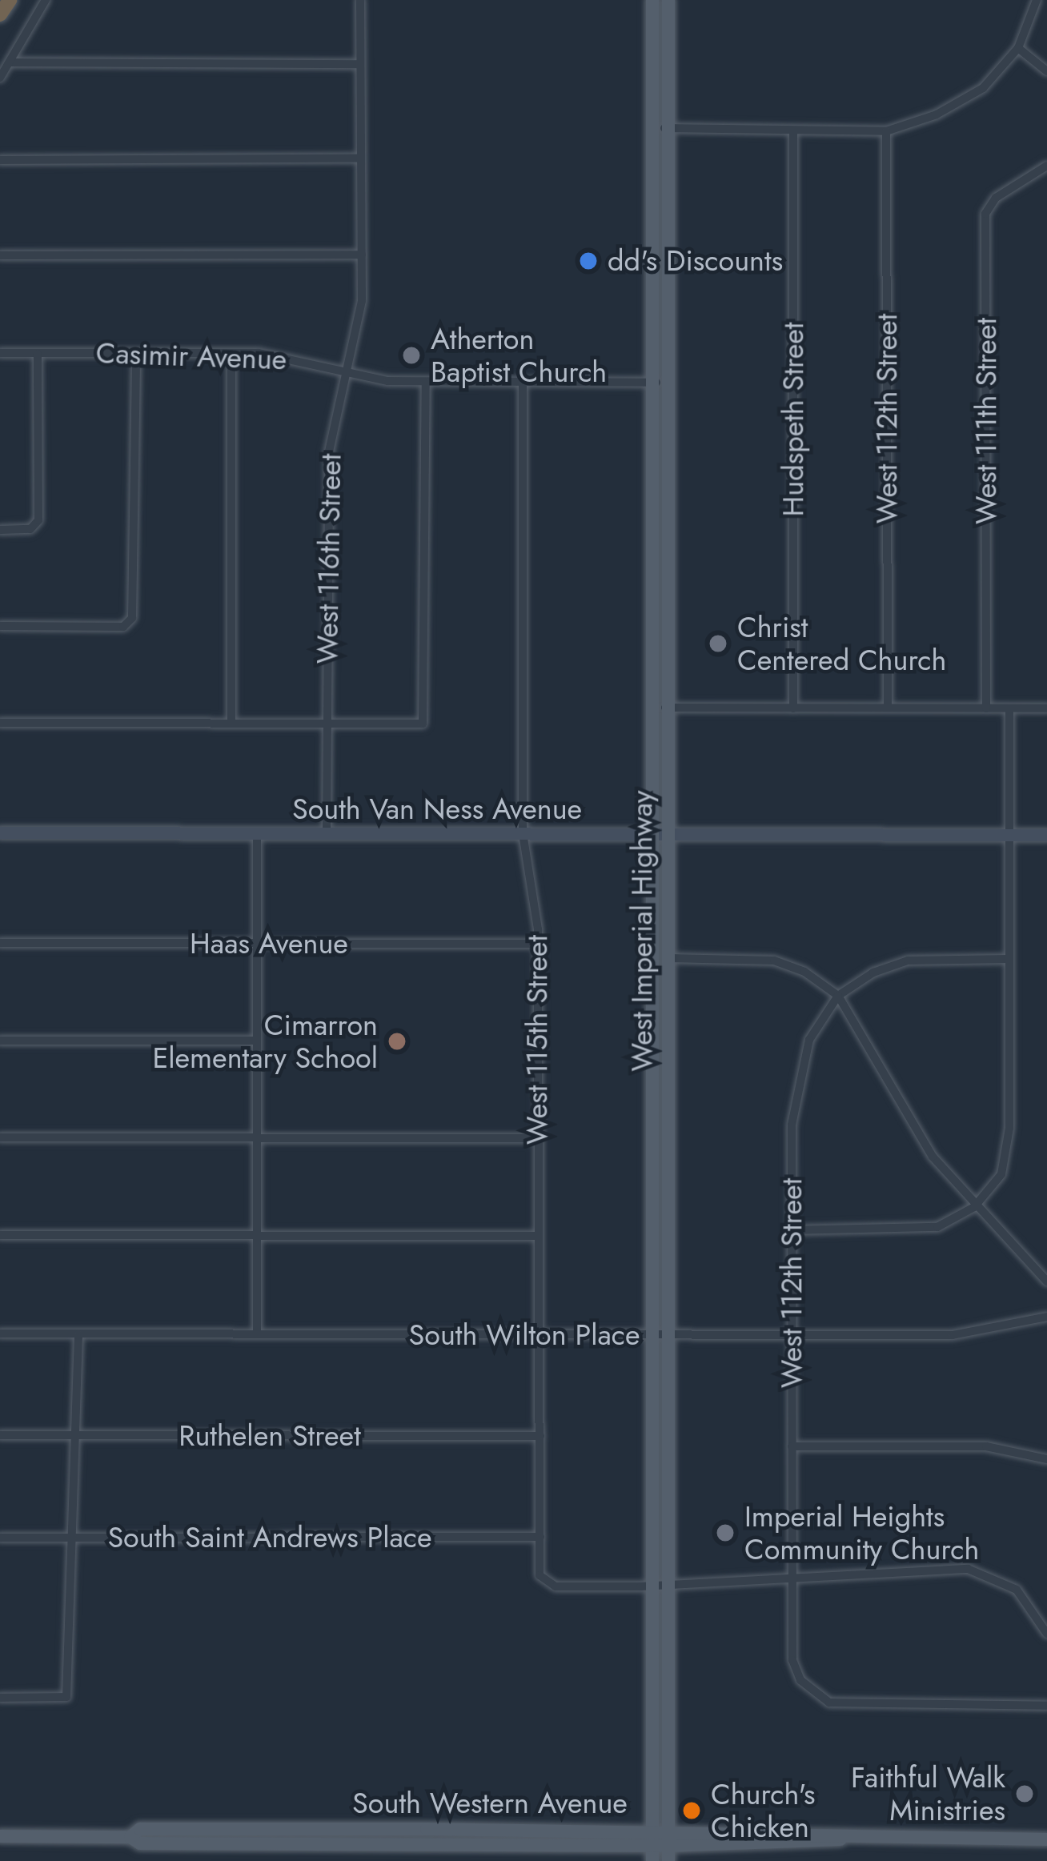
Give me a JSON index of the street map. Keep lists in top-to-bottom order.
{
  "streets": {
    "main road": ["South Van Ness Avenue", "West Imperial Highway", "South Western Avenue"],
    "street": [
      "Casimir Avenue",
      "West 112th Street",
      "Hudspeth Street",
      "West 111th Street",
      "West 116th Street",
      "Haas Avenue",
      "West 115th Street",
      "South Wilton Place",
      "Ruthelen Street",
      "South Saint Andrews Place"
    ]
  },
  "crossings": [
    ["Casimir Avenue", "West 116th Street"],
    ["Casimir Avenue", "West Imperial Highway"],
    ["Casimir Avenue", "West 115th Street"],
    ["West 112th Street", "South Wilton Place"],
    ["West 116th Street", "South Van Ness Avenue"],
    ["South Van Ness Avenue", "West Imperial Highway"],
    ["South Van Ness Avenue", "West 115th Street"],
    ["West Imperial Highway", "West 115th Street"],
    ["West Imperial Highway", "South Wilton Place"],
    ["West Imperial Highway", "South Western Avenue"],
    ["Haas Avenue", "West 115th Street"],
    ["West 115th Street", "South Wilton Place"],
    ["West 115th Street", "Ruthelen Street"],
    ["West 115th Street", "South Saint Andrews Place"]
  ],
  "places": [
    "dd's Discounts",
    "Atherton Baptist Church",
    "Christ Centered Church",
    "Cimarron Elementary School",
    "Imperial Heights Community Church",
    "Faithful Walk Ministries",
    "Church's Chicken"
  ]
}
